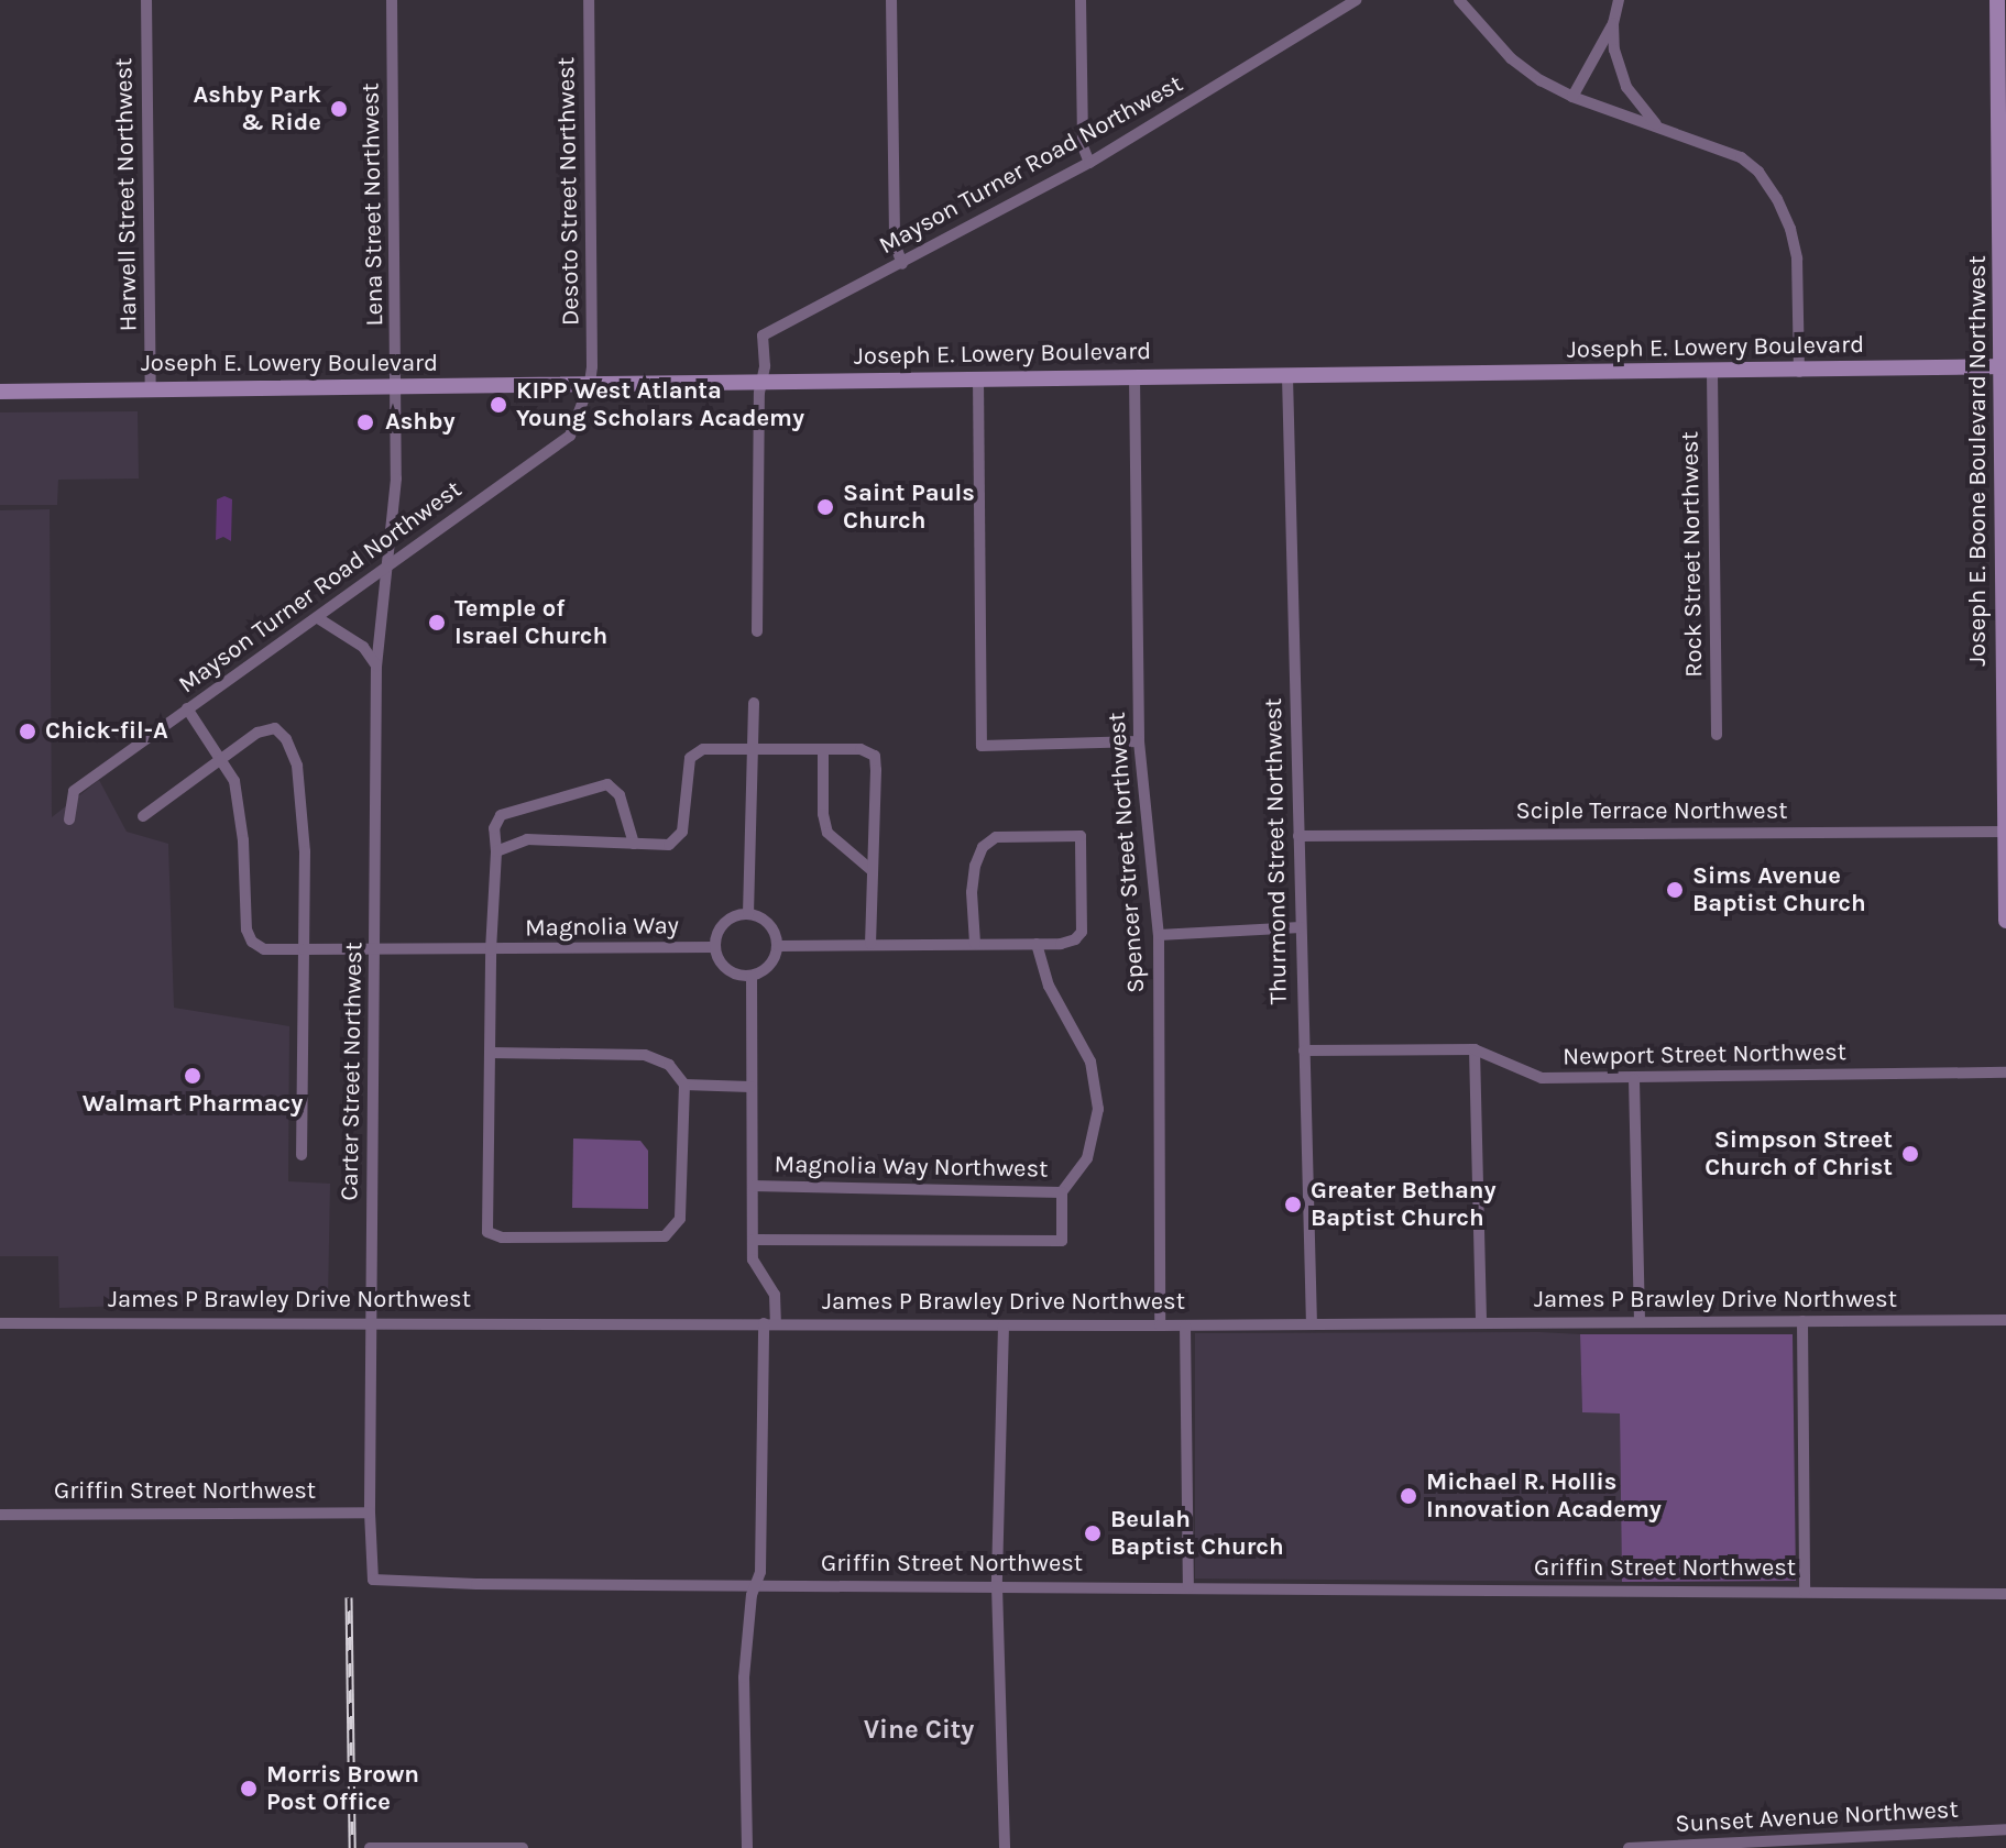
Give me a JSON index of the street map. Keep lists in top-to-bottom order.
{
  "streets": {
    "main road": ["Joseph E. Lowery Boulevard", "Joseph E. Boone Boulevard Northwest"],
    "street": [
      "Mayson Turner Road Northwest",
      "Desoto Street Northwest",
      "Harwell Street Northwest",
      "Lena Street Northwest",
      "Rock Street Northwest",
      "Sciple Terrace Northwest",
      "Thurmond Street Northwest",
      "Spencer Street Northwest",
      "Magnolia Way",
      "Newport Street Northwest",
      "Carter Street Northwest",
      "Magnolia Way Northwest",
      "James P Brawley Drive Northwest",
      "Griffin Street Northwest",
      "Sunset Avenue Northwest"
    ]
  },
  "crossings": [
    ["Mayson Turner Road Northwest", "Desoto Street Northwest"],
    ["Mayson Turner Road Northwest", "Lena Street Northwest"],
    ["Mayson Turner Road Northwest", "Joseph E. Lowery Boulevard"],
    ["Mayson Turner Road Northwest", "Carter Street Northwest"],
    ["Desoto Street Northwest", "Joseph E. Lowery Boulevard"],
    ["Harwell Street Northwest", "Joseph E. Lowery Boulevard"],
    ["Lena Street Northwest", "Joseph E. Lowery Boulevard"],
    ["Lena Street Northwest", "Carter Street Northwest"],
    ["Joseph E. Lowery Boulevard", "Joseph E. Boone Boulevard Northwest"],
    ["Joseph E. Lowery Boulevard", "Rock Street Northwest"],
    ["Joseph E. Lowery Boulevard", "Thurmond Street Northwest"],
    ["Joseph E. Lowery Boulevard", "Spencer Street Northwest"],
    ["Joseph E. Boone Boulevard Northwest", "Sciple Terrace Northwest"],
    ["Sciple Terrace Northwest", "Thurmond Street Northwest"],
    ["Thurmond Street Northwest", "Newport Street Northwest"],
    ["Thurmond Street Northwest", "James P Brawley Drive Northwest"],
    ["Spencer Street Northwest", "James P Brawley Drive Northwest"],
    ["Carter Street Northwest", "James P Brawley Drive Northwest"],
    ["Carter Street Northwest", "Griffin Street Northwest"]
  ],
  "districts": ["Vine City"],
  "places": [
    "Ashby Park & Ride",
    "KIPP West Atlanta Young Scholars Academy",
    "Ashby",
    "Saint Pauls Church",
    "Temple of Israel Church",
    "Chick-fil-A",
    "Sims Avenue Baptist Church",
    "Walmart Pharmacy",
    "Simpson Street Church of Christ",
    "Greater Bethany Baptist Church",
    "Michael R. Hollis Innovation Academy",
    "Beulah Baptist Church",
    "Morris Brown Post Office"
  ]
}
